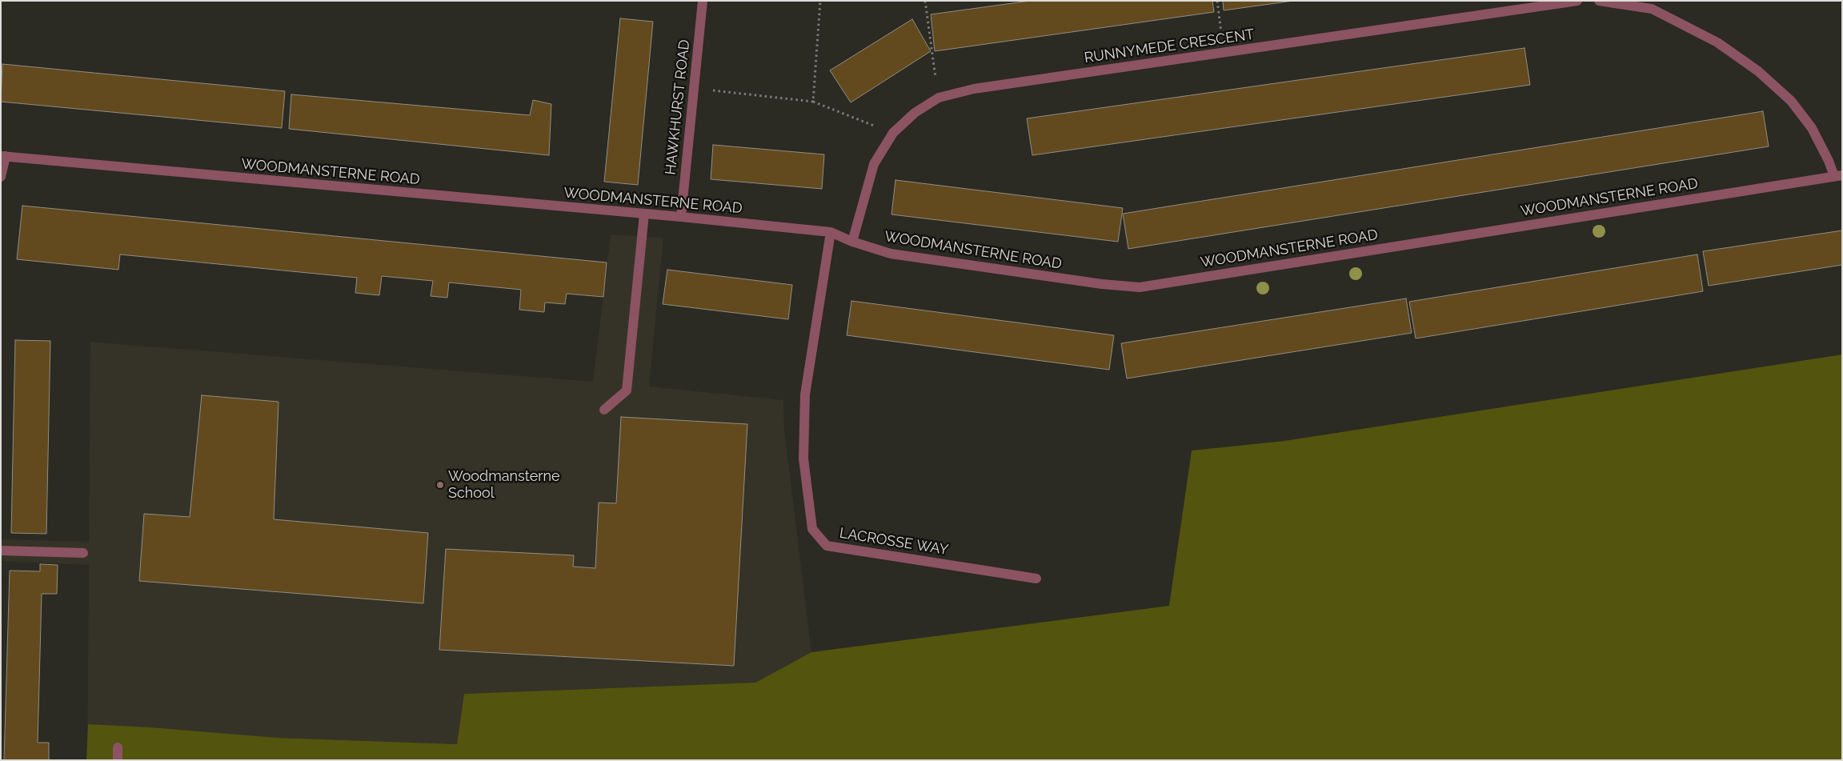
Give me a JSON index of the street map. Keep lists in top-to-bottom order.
{
  "streets": {
    "street": [
      "RUNNYMEDE CRESCENT",
      "HAWKHURST ROAD",
      "WOODMANSTERNE ROAD",
      "LACROSSE WAY"
    ]
  },
  "crossings": [
    ["RUNNYMEDE CRESCENT", "WOODMANSTERNE ROAD"],
    ["HAWKHURST ROAD", "WOODMANSTERNE ROAD"],
    ["WOODMANSTERNE ROAD", "LACROSSE WAY"]
  ],
  "places": ["Woodmansterne School"]
}
